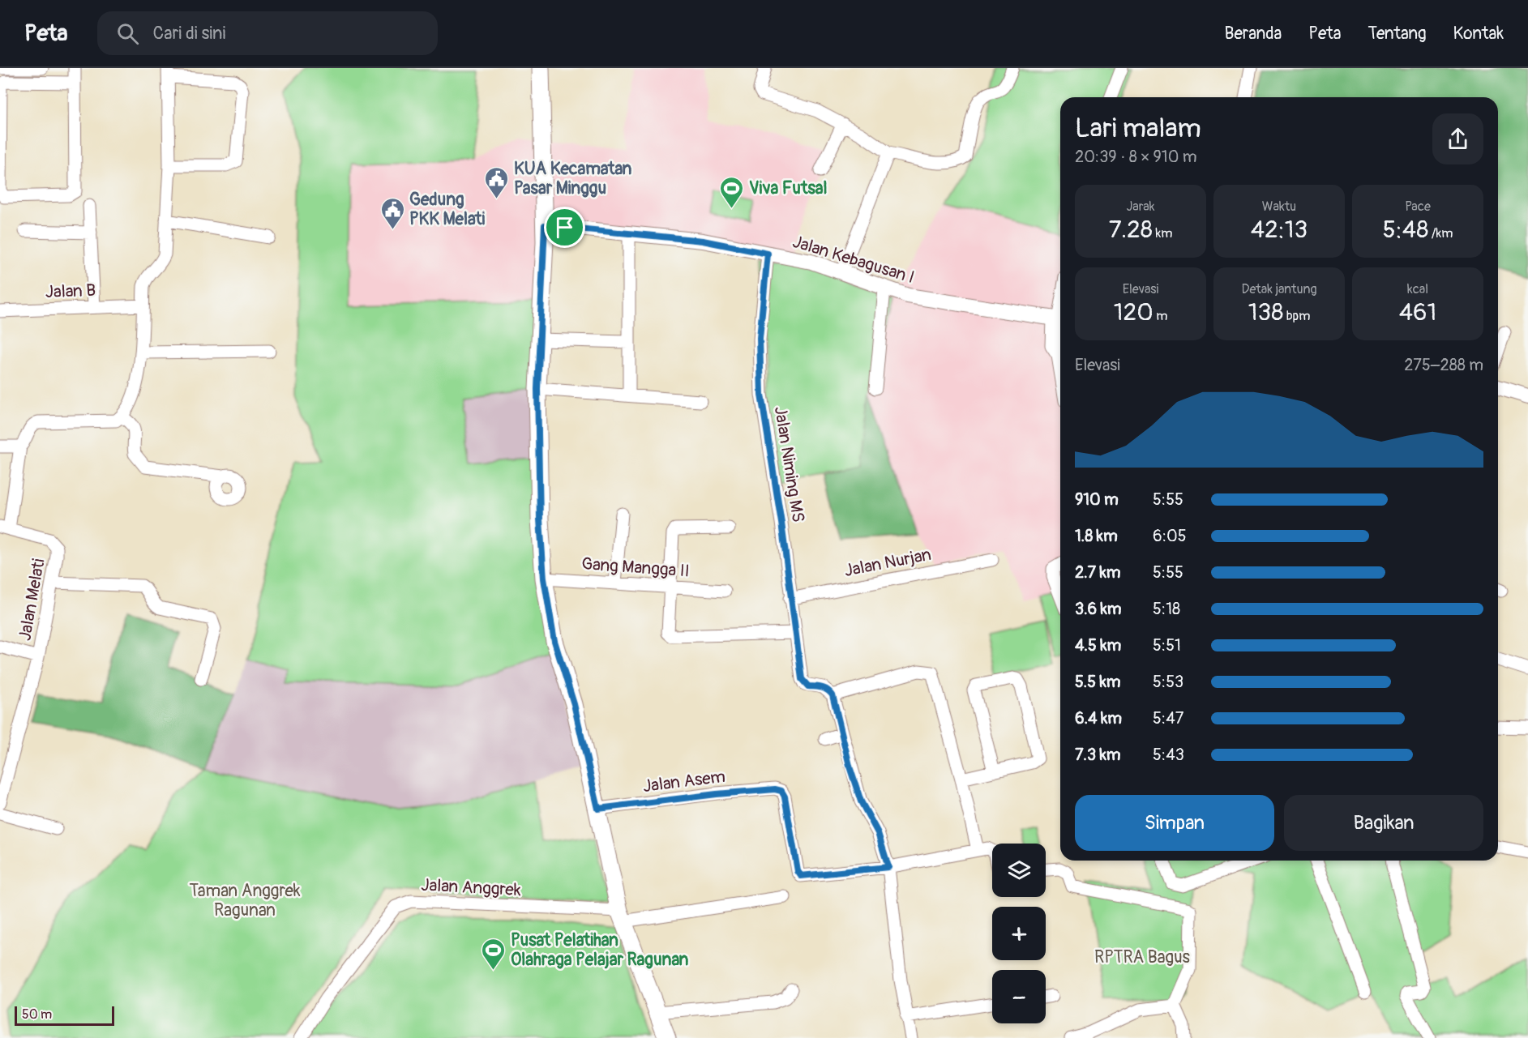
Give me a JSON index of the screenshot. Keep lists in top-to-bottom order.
{
  "streets": {
    "street": [
      "Jalan Kebagusan I",
      "Jalan B",
      "Jalan Niming MS",
      "Jalan Nurjan",
      "Gang Mangga II",
      "Jalan Melati",
      "Jalan Asem",
      "Jalan Anggrek"
    ]
  },
  "crossings": [
    ["Jalan Kebagusan I", "Jalan Niming MS"],
    ["Jalan Niming MS", "Jalan Nurjan"]
  ],
  "parks": ["Taman Anggrek Ragunan", "RPTRA Bagus"],
  "places": {
    "public building": ["KUA Kecamatan Pasar Minggu", "Gedung PKK Melati"],
    "sports": ["Viva Futsal", "Pusat Pelatihan Olahraga Pelajar Ragunan"]
  },
  "scale_bar": "50 m",
  "page": {
    "header": "Peta",
    "search": "Cari di sini",
    "nav": [
      "Beranda",
      "Peta",
      "Tentang",
      "Kontak"
    ],
    "heading": ["Lari malam", "20:39 · 8 × 910 m"],
    "stats": [
      ["Jarak", "7.28 km"],
      ["Waktu", "42:13"],
      ["Pace", "5:48 /km"],
      ["Elevasi", "120 m"],
      ["Detak jantung", "138 bpm"],
      ["kcal", "461"]
    ],
    "chart": ["Elevasi", "275–288 m"],
    "list": [
      {
        "name": "910 m",
        "note": "5:55"
      },
      {
        "name": "1.8 km",
        "note": "6:05"
      },
      {
        "name": "2.7 km",
        "note": "5:55"
      },
      {
        "name": "3.6 km",
        "note": "5:18"
      },
      {
        "name": "4.5 km",
        "note": "5:51"
      },
      {
        "name": "5.5 km",
        "note": "5:53"
      },
      {
        "name": "6.4 km",
        "note": "5:47"
      },
      {
        "name": "7.3 km",
        "note": "5:43"
      }
    ],
    "buttons": ["Simpan", "Bagikan"],
    "map_buttons": ["+", "−"],
    "scale": "50 m"
  }
}
